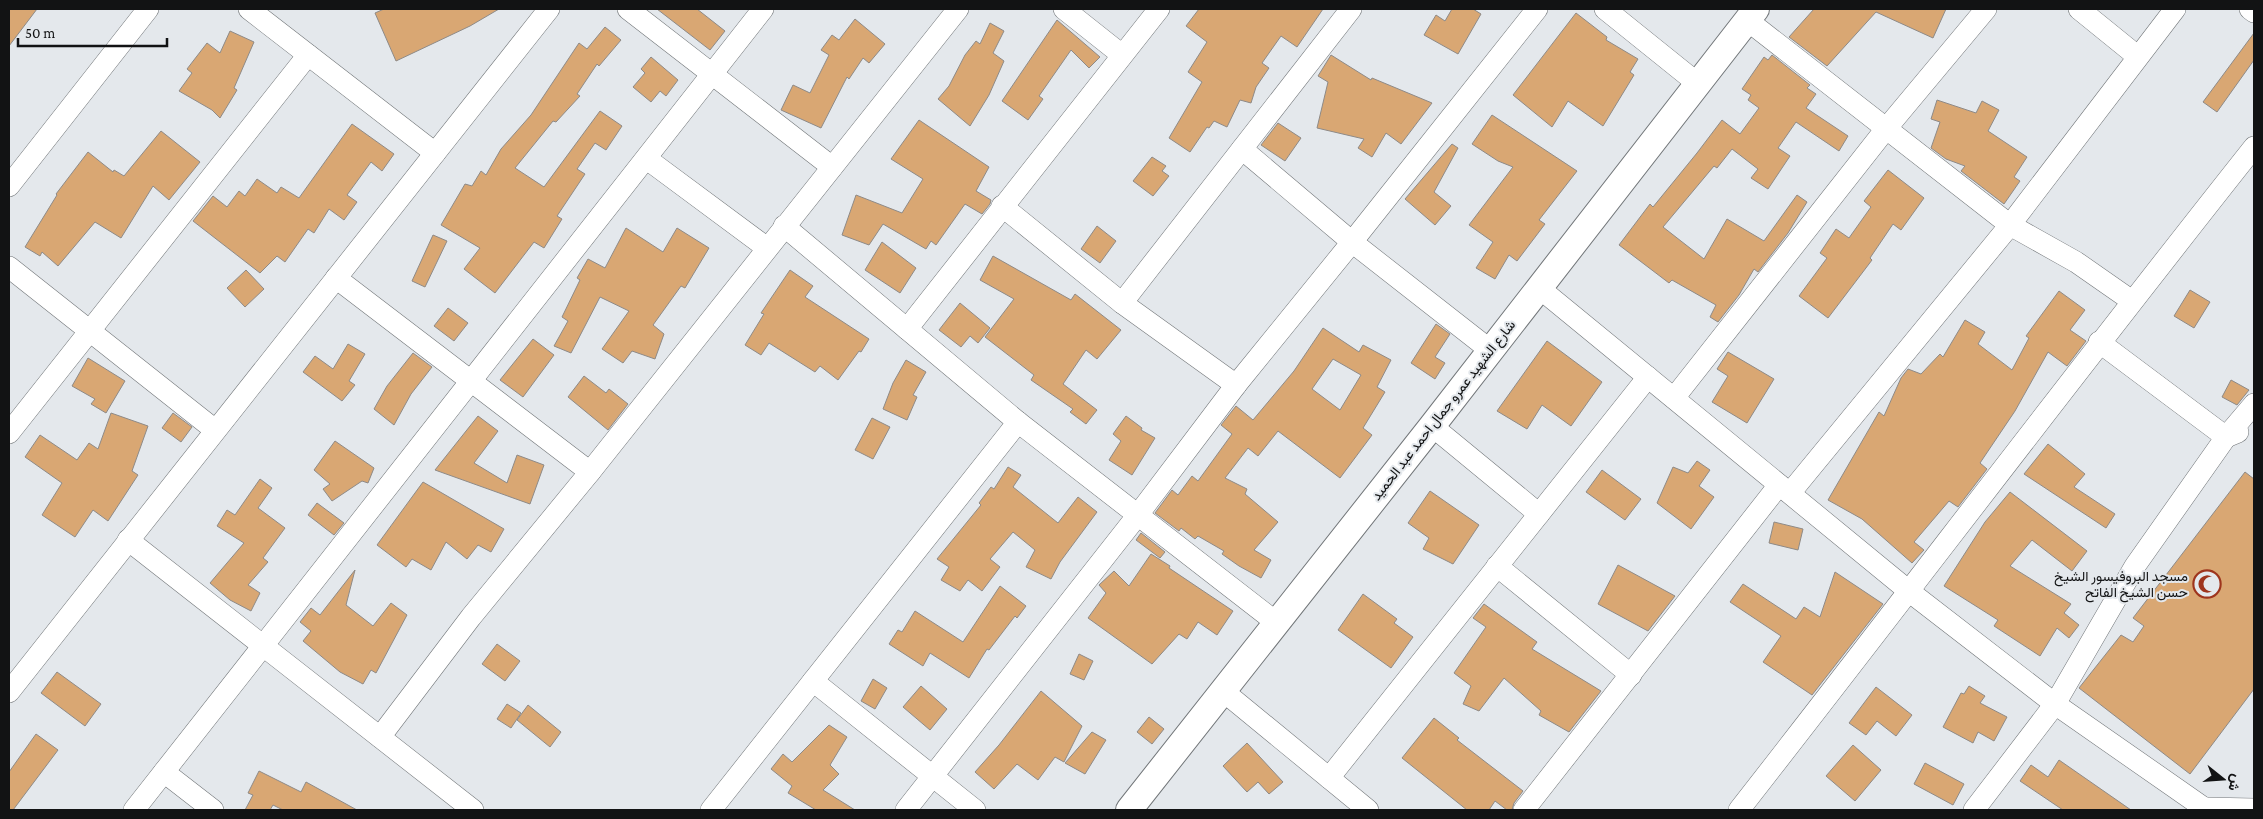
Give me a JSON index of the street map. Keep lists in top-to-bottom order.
{
  "streets": {
    "street": ["شارع الشهيد عمرو جمال احمد عبد الحميد"]
  },
  "places": {
    "mosque": ["مسجد البروفيسور الشيخ حسن الشيخ الفاتح"]
  },
  "scale_bar": "50 m",
  "north": "right"
}
